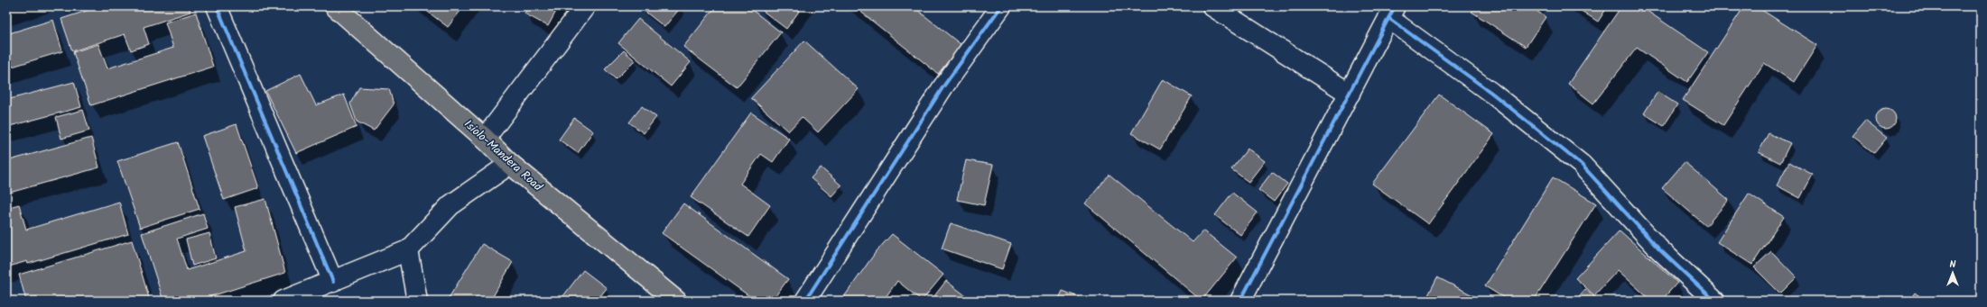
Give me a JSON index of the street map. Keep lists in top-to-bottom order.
{
  "streets": {
    "highway": ["Isiolo-Mandera Road"]
  },
  "north": "top"
}
